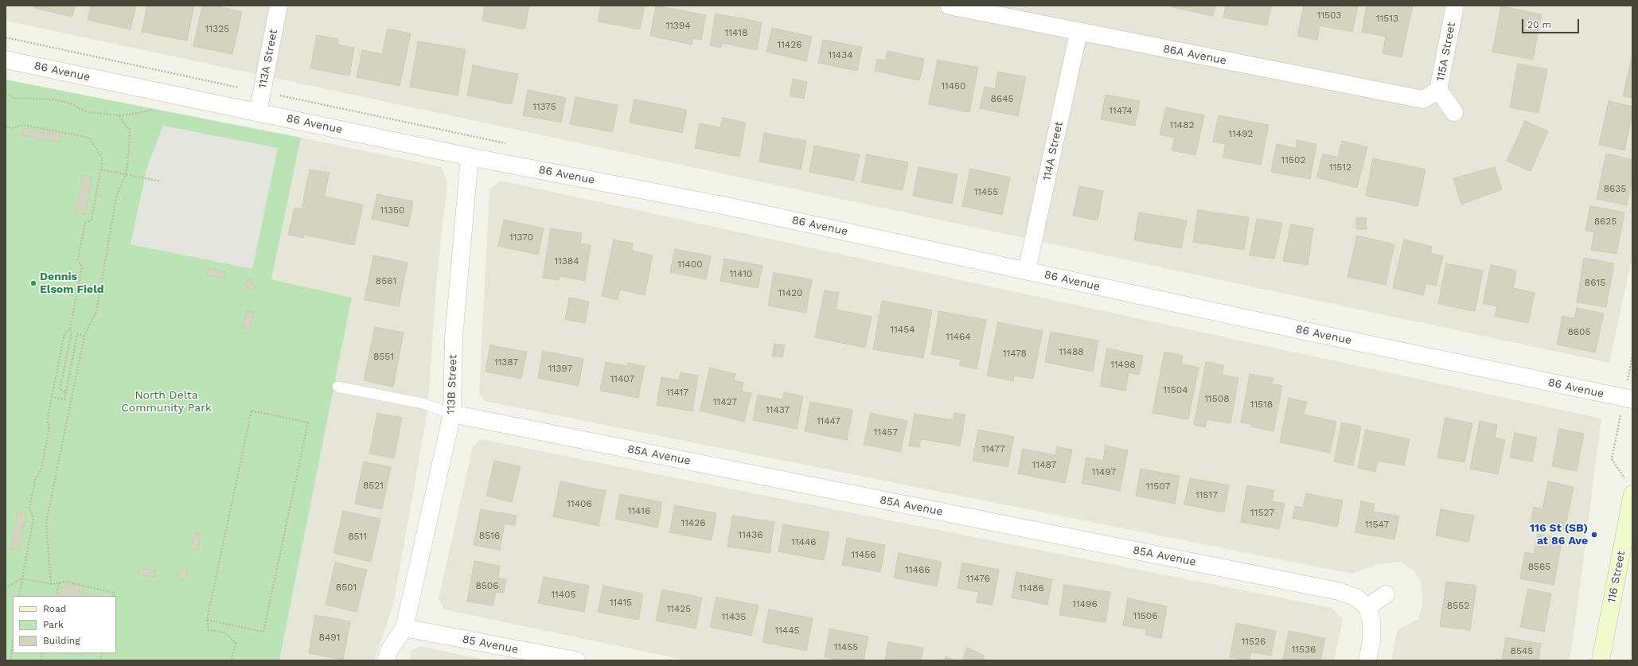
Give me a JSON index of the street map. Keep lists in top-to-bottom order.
{
  "streets": {
    "street": [
      "115A Street",
      "86A Avenue",
      "113A Street",
      "86 Avenue",
      "114A Street",
      "113B Street",
      "85A Avenue",
      "116 Street",
      "85 Avenue"
    ]
  },
  "crossings": [
    ["115A Street", "86A Avenue"],
    ["86A Avenue", "114A Street"],
    ["113A Street", "86 Avenue"],
    ["86 Avenue", "114A Street"],
    ["86 Avenue", "113B Street"],
    ["113B Street", "85A Avenue"],
    ["113B Street", "85 Avenue"]
  ],
  "parks": ["North Delta Community Park"],
  "places": ["Dennis Elsom Field", "116 St (SB) at 86 Ave"],
  "house_numbers": [
    "11503",
    "11513",
    "11394",
    "11325",
    "11418",
    "11426",
    "11434",
    "11450",
    "8645",
    "11375",
    "11474",
    "11482",
    "11492",
    "11502",
    "11512",
    "8635",
    "11455",
    "11350",
    "8625",
    "11370",
    "11384",
    "11400",
    "11410",
    "8561",
    "8615",
    "11420",
    "11454",
    "8605",
    "11464",
    "11488",
    "11478",
    "8551",
    "11387",
    "11498",
    "11397",
    "11407",
    "11504",
    "11417",
    "11508",
    "11427",
    "11518",
    "11437",
    "11447",
    "11457",
    "11477",
    "11487",
    "11497",
    "8521",
    "11507",
    "11517",
    "11406",
    "11416",
    "11527",
    "11426",
    "11547",
    "11436",
    "8516",
    "8511",
    "11446",
    "11456",
    "8565",
    "11466",
    "11476",
    "8506",
    "8501",
    "11486",
    "11405",
    "11415",
    "11496",
    "8552",
    "11425",
    "11506",
    "11435",
    "11445",
    "8491",
    "11526",
    "11455",
    "11536",
    "8545"
  ],
  "legend": ["Road", "Park", "Building"],
  "scale_bar": "20 m"
}
